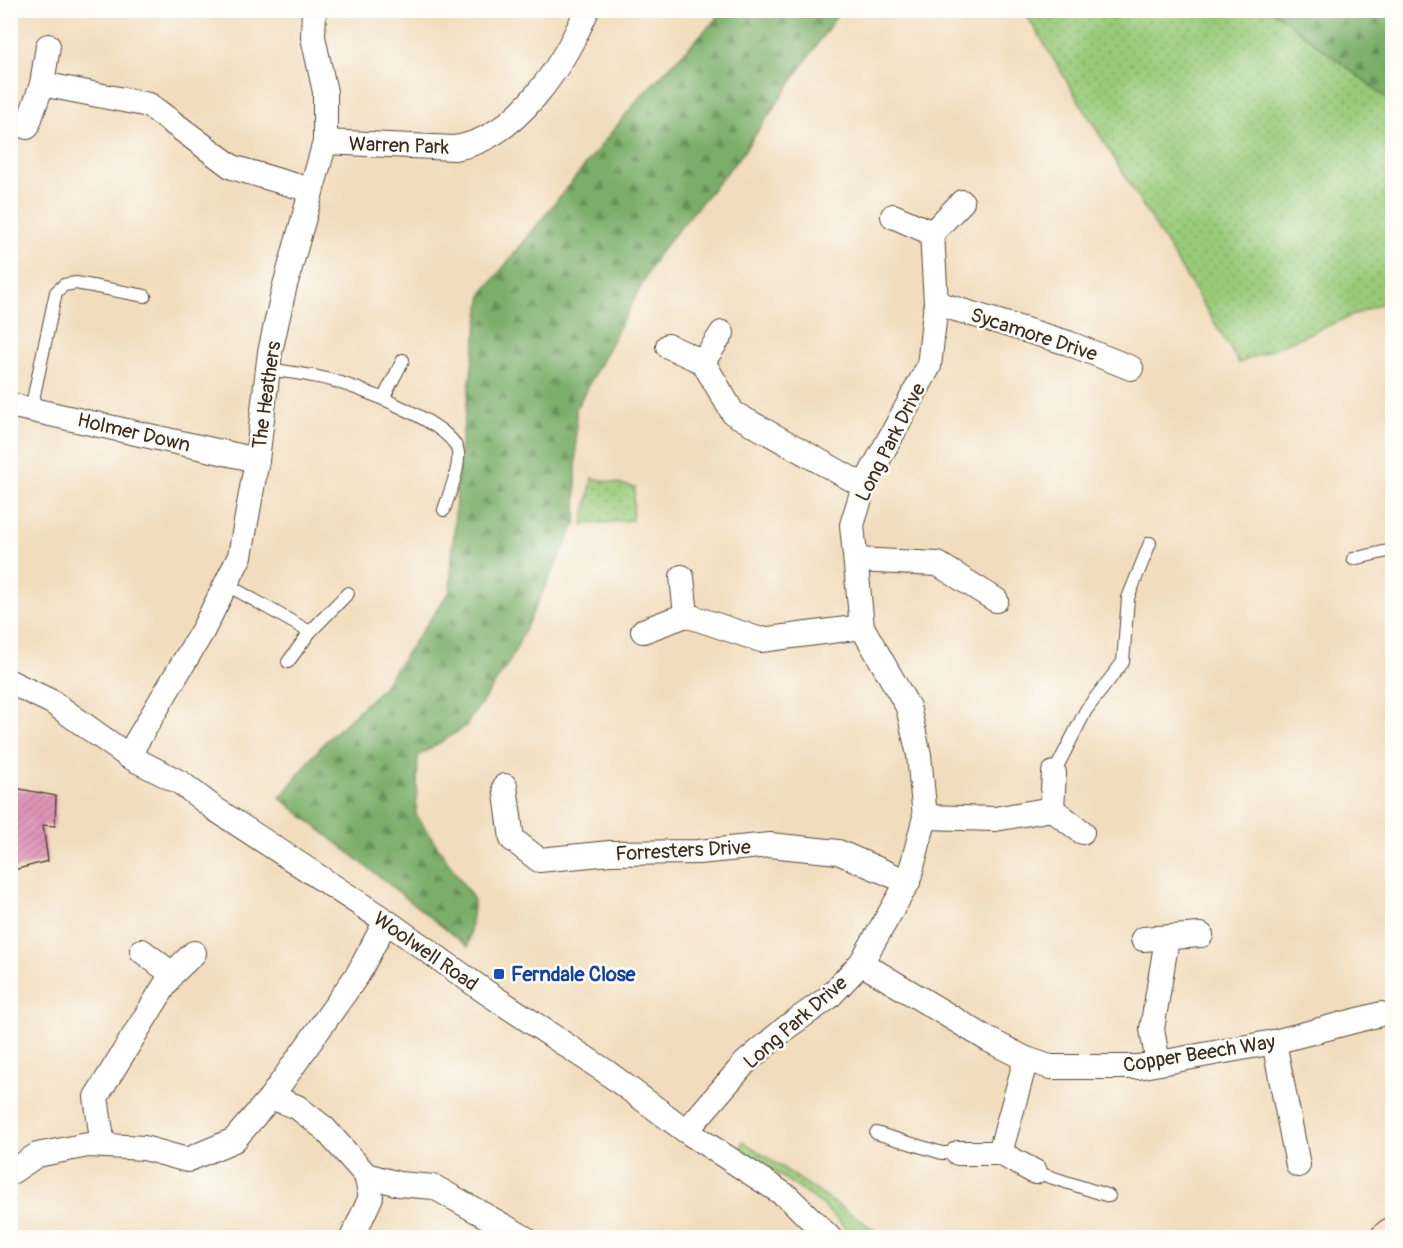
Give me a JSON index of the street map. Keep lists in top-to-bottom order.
{
  "streets": {
    "street": [
      "Warren Park",
      "Sycamore Drive",
      "The Heathers",
      "Holmer Down",
      "Long Park Drive",
      "Forresters Drive",
      "Woolwell Road",
      "Copper Beech Way"
    ]
  },
  "crossings": [
    ["Warren Park", "The Heathers"],
    ["Sycamore Drive", "Long Park Drive"],
    ["The Heathers", "Holmer Down"],
    ["The Heathers", "Woolwell Road"],
    ["Long Park Drive", "Forresters Drive"],
    ["Long Park Drive", "Woolwell Road"],
    ["Long Park Drive", "Copper Beech Way"]
  ],
  "places": {
    "transit": ["Ferndale Close"]
  }
}
